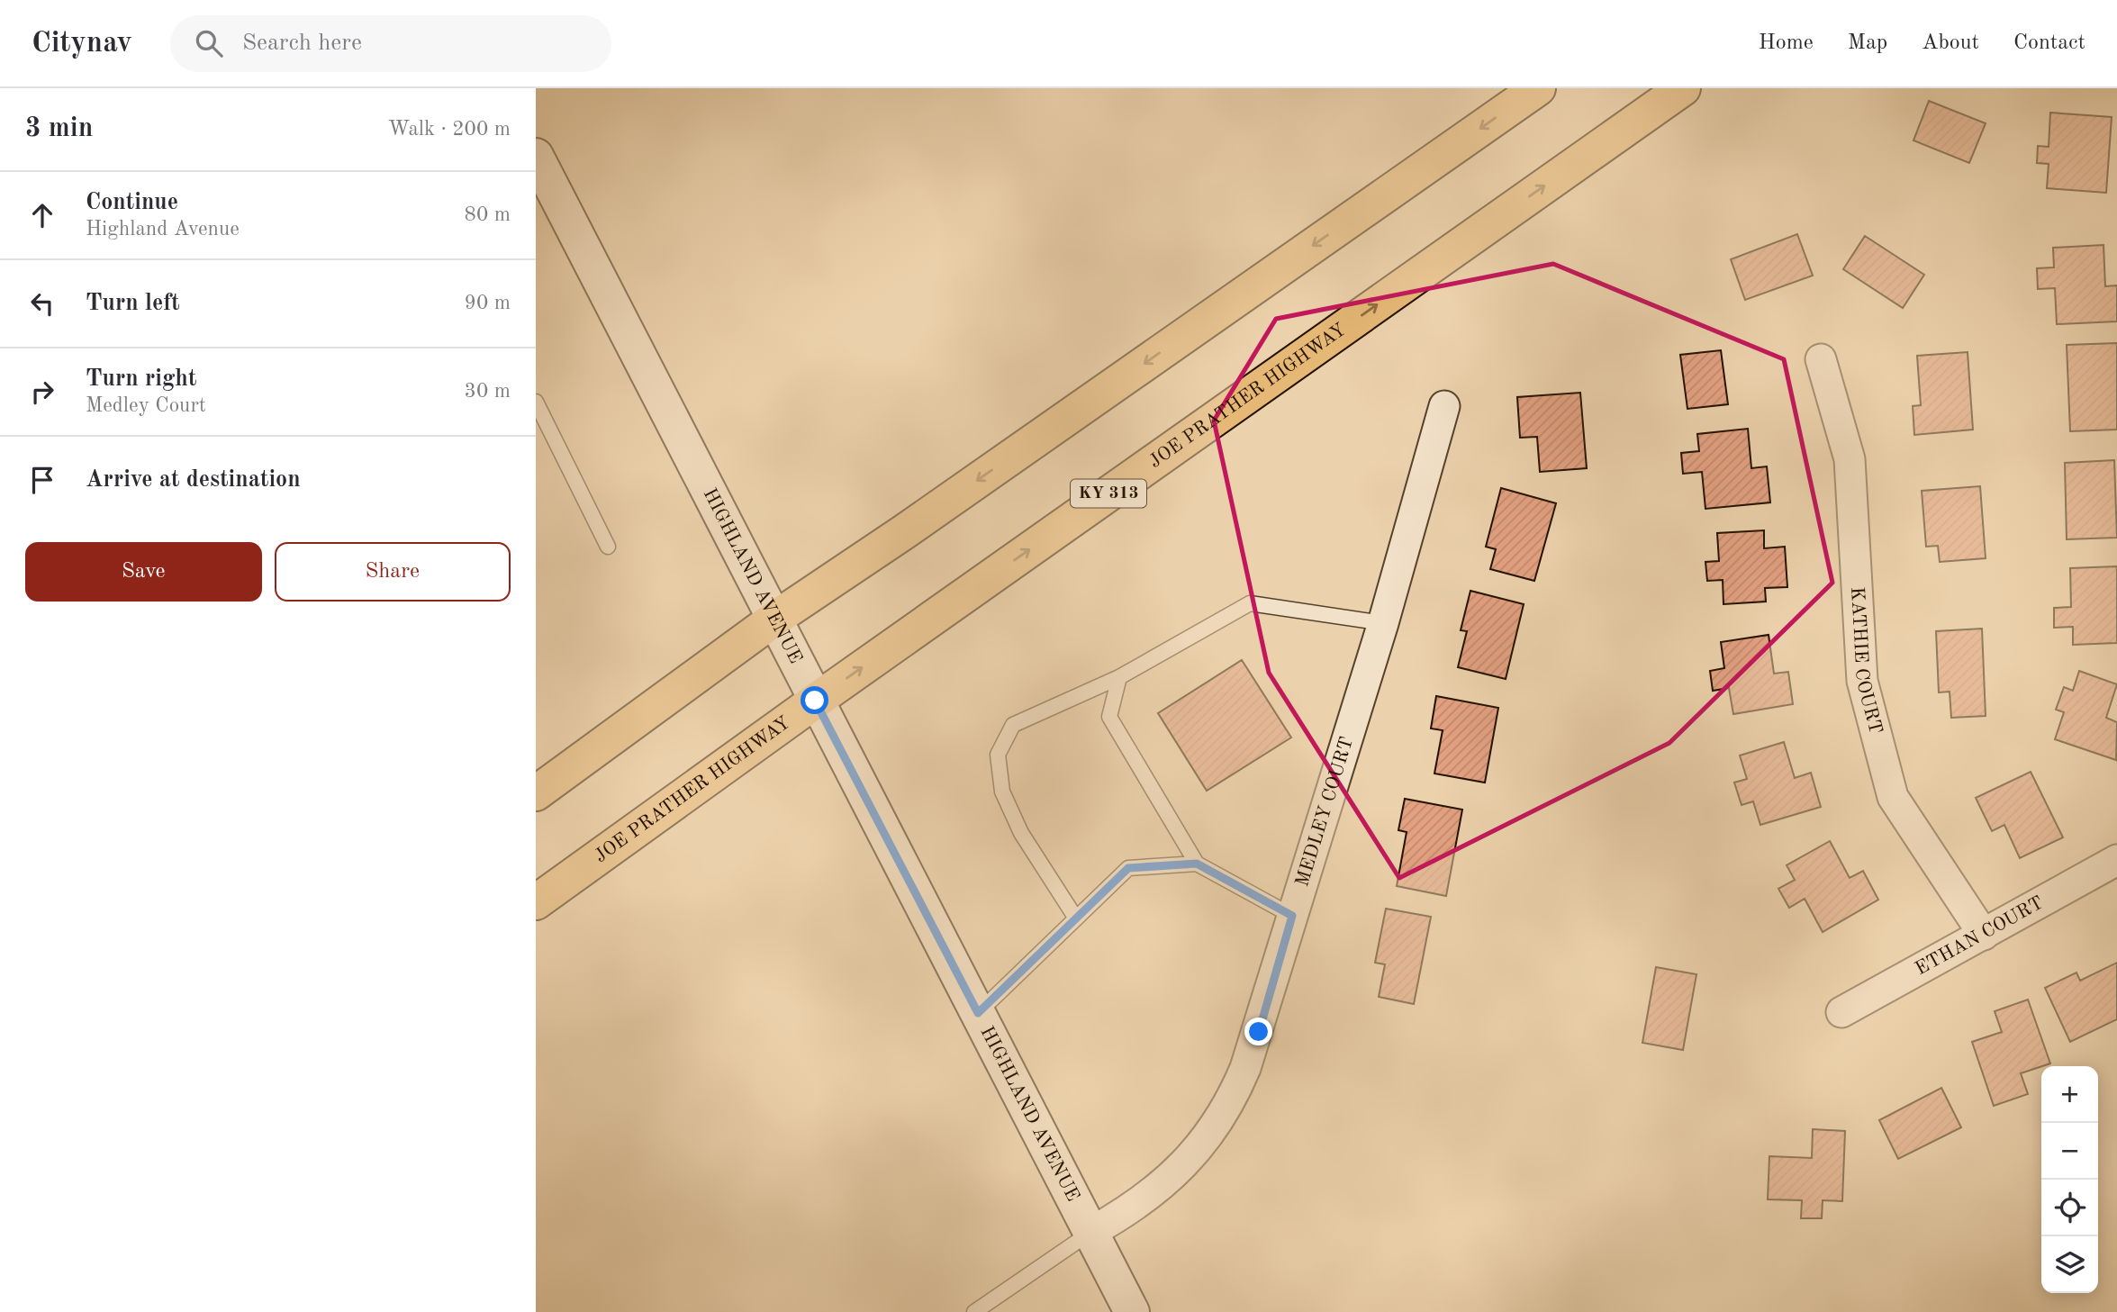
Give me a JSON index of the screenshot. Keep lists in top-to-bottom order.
{
  "streets": {
    "highway": ["JOE PRATHER HIGHWAY", "KY 313"],
    "main road": ["HIGHLAND AVENUE"],
    "street": ["KATHIE COURT", "MEDLEY COURT", "ETHAN COURT"]
  },
  "crossings": [
    ["JOE PRATHER HIGHWAY", "HIGHLAND AVENUE"],
    ["HIGHLAND AVENUE", "MEDLEY COURT"],
    ["KATHIE COURT", "ETHAN COURT"]
  ],
  "page": {
    "header": "Citynav",
    "search": "Search here",
    "nav": [
      "Home",
      "Map",
      "About",
      "Contact"
    ],
    "heading": ["3 min", "Walk · 200 m"],
    "list": [
      ["Continue", "Highland Avenue", "80 m"],
      ["Turn left", "90 m"],
      ["Turn right", "Medley Court", "30 m"],
      "Arrive at destination"
    ],
    "buttons": ["Save", "Share"],
    "map_buttons": ["+", "−"]
  }
}
